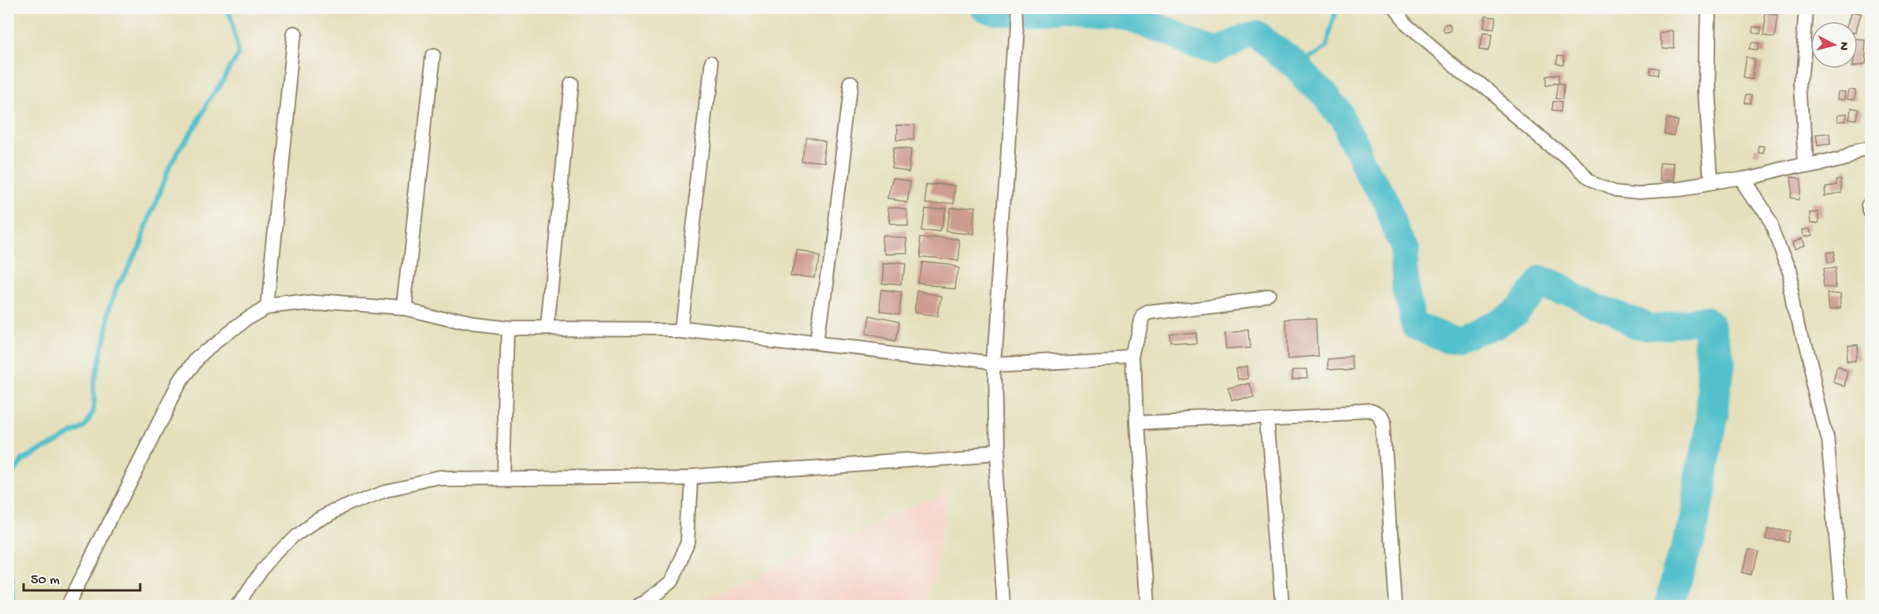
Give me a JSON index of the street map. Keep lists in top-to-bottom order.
{
  "scale_bar": "50 m",
  "north": "right"
}
